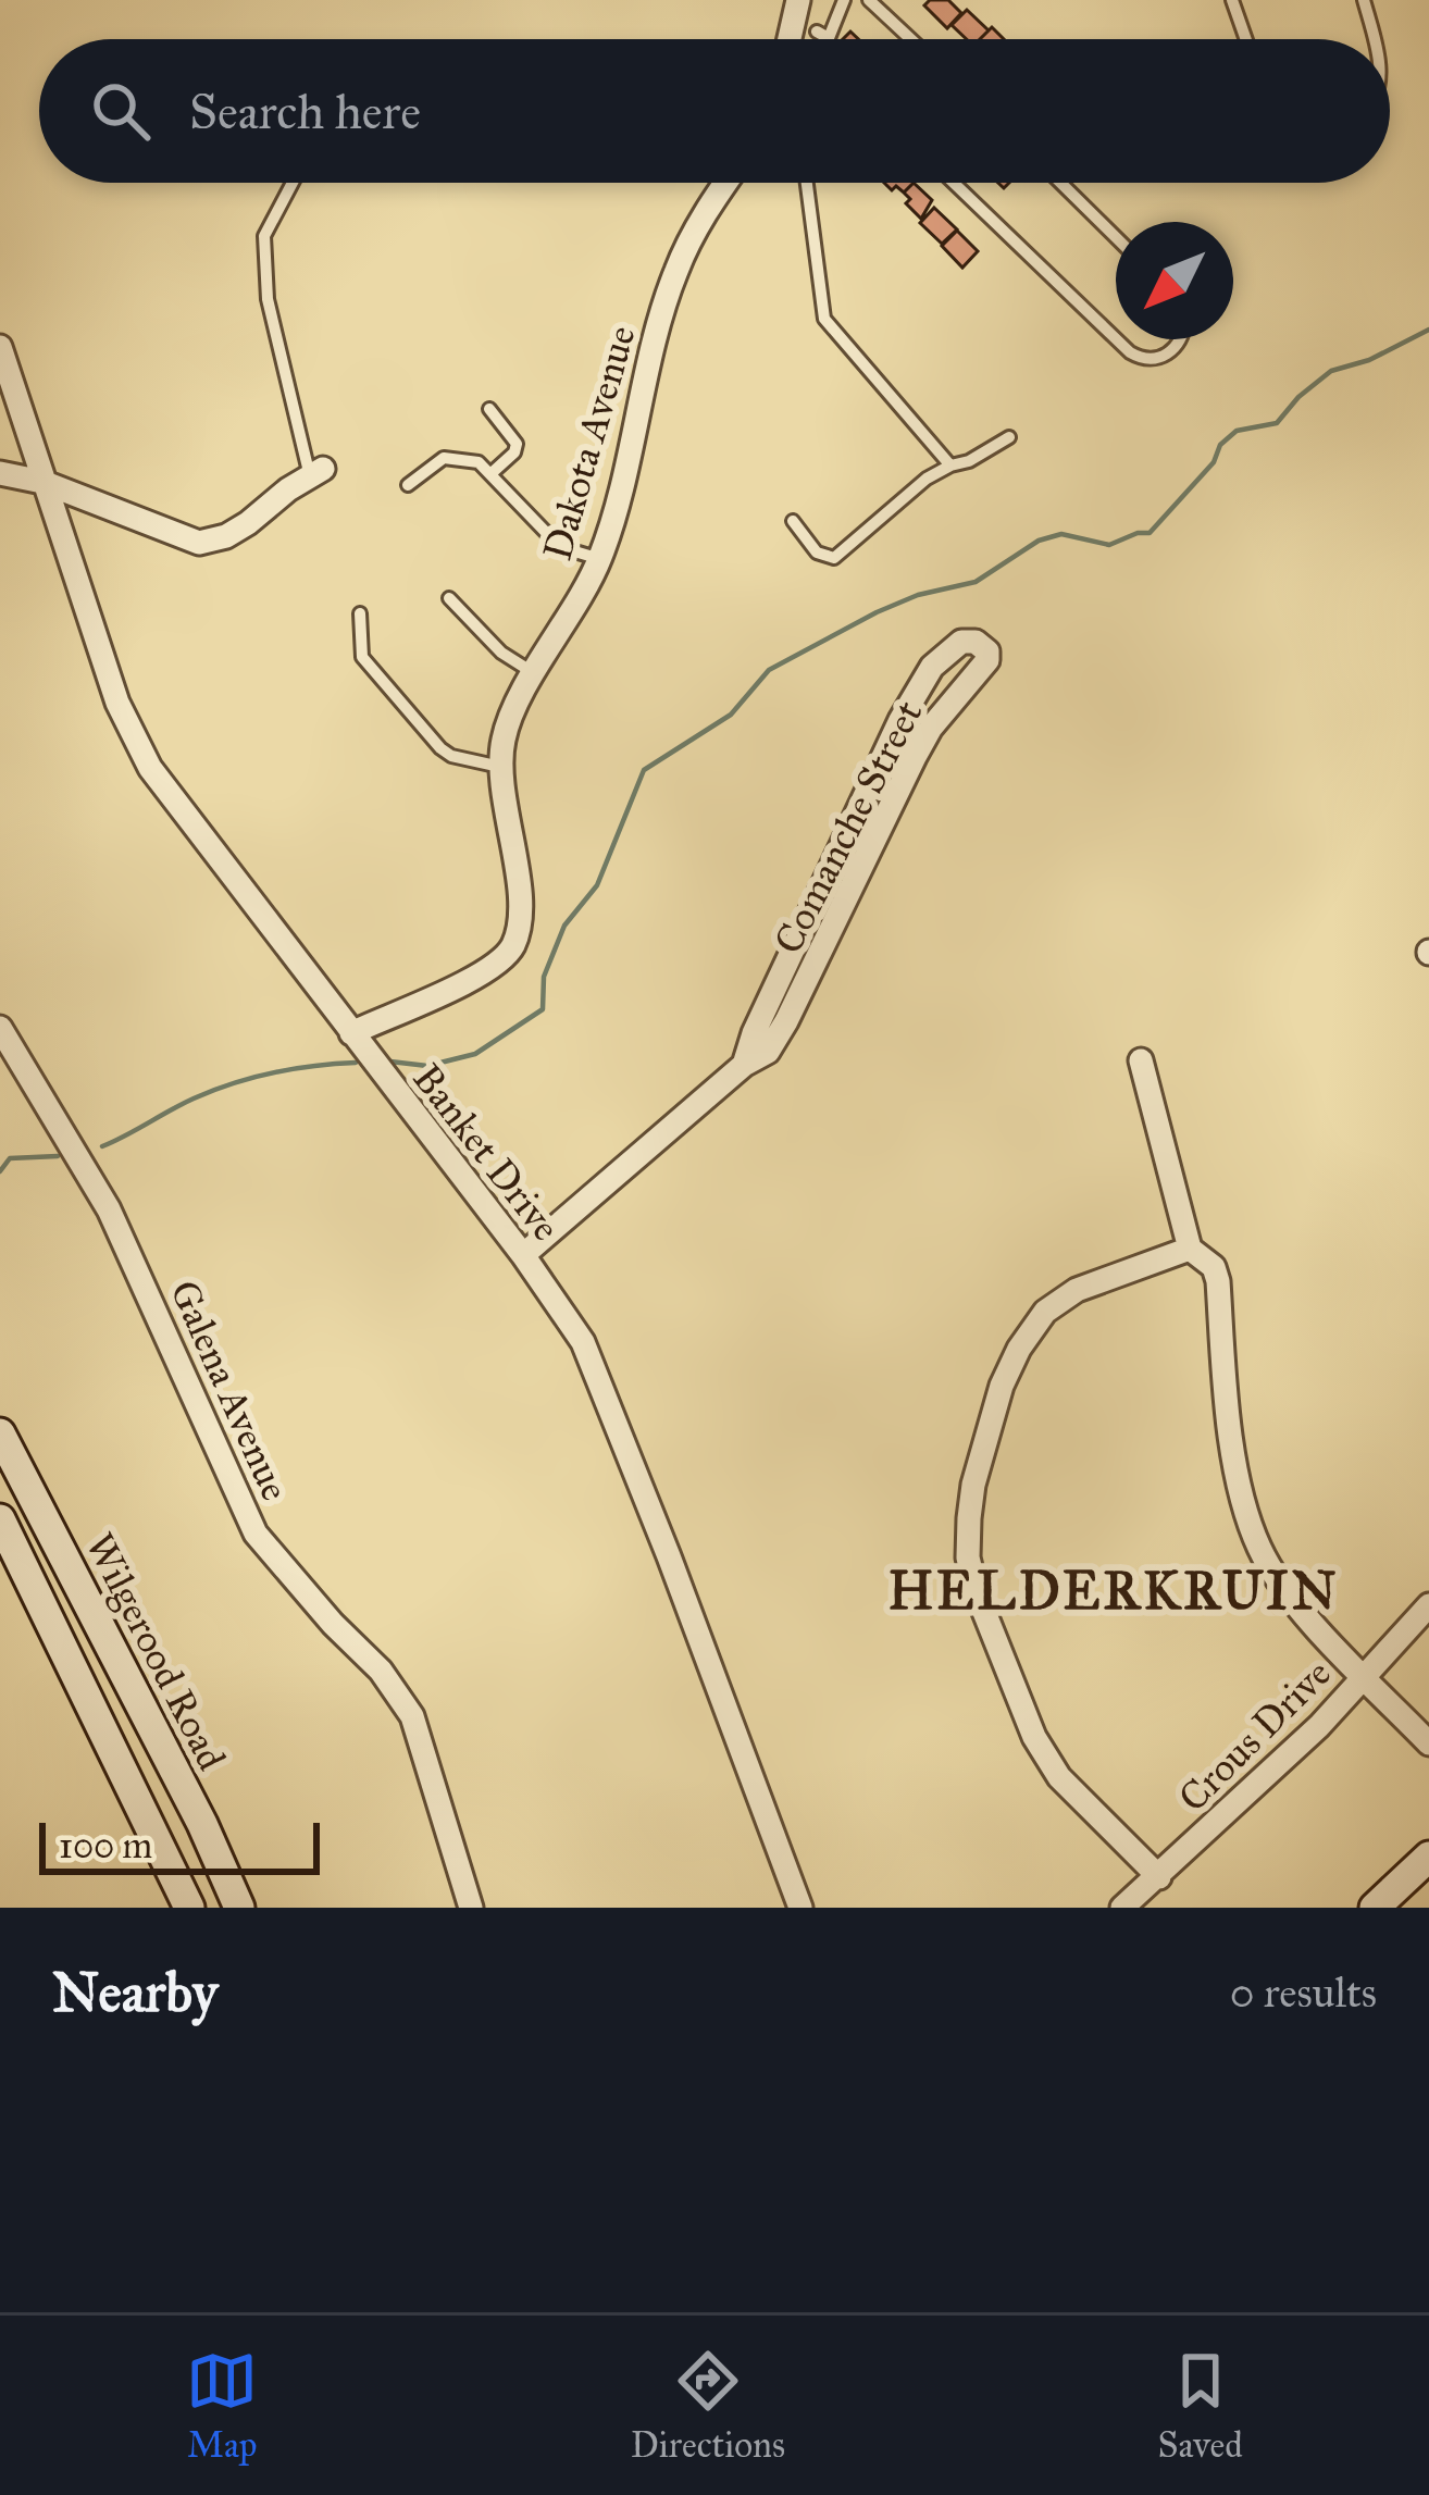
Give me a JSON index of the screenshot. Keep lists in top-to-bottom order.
{
  "streets": {
    "street": [
      "Dakota Avenue",
      "Comanche Street",
      "Banket Drive",
      "Galena Avenue",
      "Wilgerood Road",
      "Crous Drive"
    ]
  },
  "crossings": [
    ["Dakota Avenue", "Banket Drive"],
    ["Comanche Street", "Banket Drive"]
  ],
  "districts": ["HELDERKRUIN"],
  "scale_bar": "100 m",
  "north": "bottom left",
  "page": {
    "search": "Search here",
    "scale": "100 m",
    "heading": ["Nearby", "0 results"],
    "nav": ["Map", "Directions", "Saved"]
  }
}
